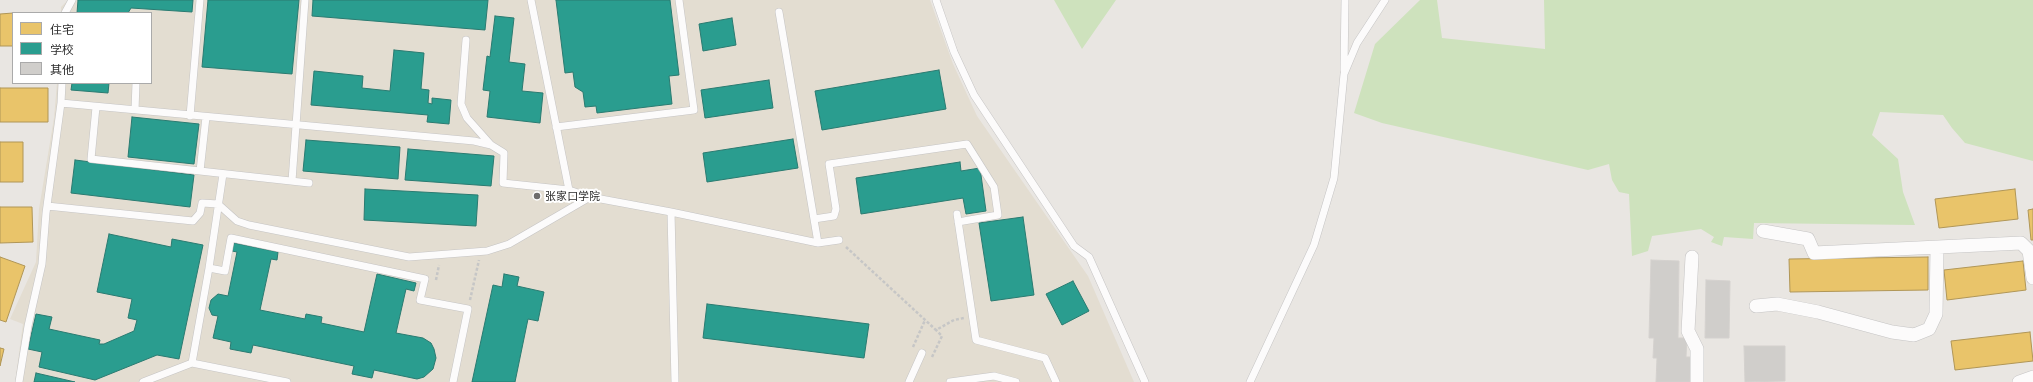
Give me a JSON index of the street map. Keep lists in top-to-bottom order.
{
  "places": ["张家口学院"],
  "legend": ["住宅", "学校", "其他"]
}
